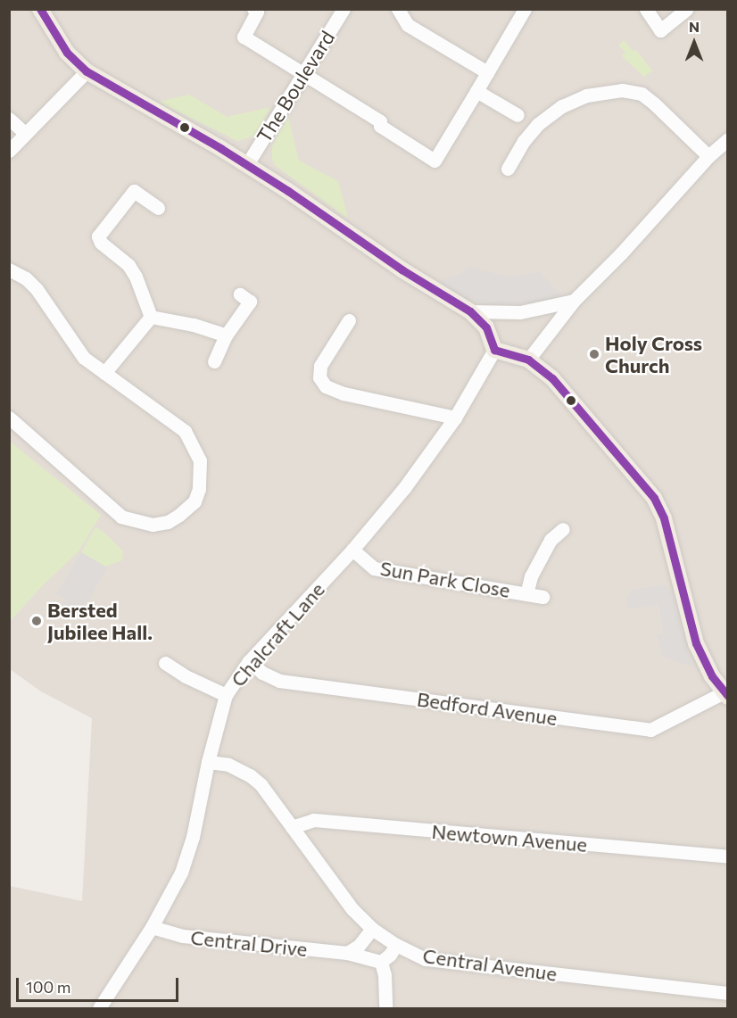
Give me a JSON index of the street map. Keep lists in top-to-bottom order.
{
  "streets": {
    "street": [
      "The Boulevard",
      "Sun Park Close",
      "Chalcraft Lane",
      "Bedford Avenue",
      "Newtown Avenue",
      "Central Drive",
      "Central Avenue"
    ]
  },
  "crossings": [
    ["Sun Park Close", "Chalcraft Lane"],
    ["Chalcraft Lane", "Bedford Avenue"],
    ["Chalcraft Lane", "Central Drive"],
    ["Chalcraft Lane", "Central Avenue"],
    ["Newtown Avenue", "Central Avenue"],
    ["Central Drive", "Central Avenue"]
  ],
  "places": ["Holy Cross Church", "Bersted Jubilee Hall."],
  "scale_bar": "100 m",
  "north": "top"
}
